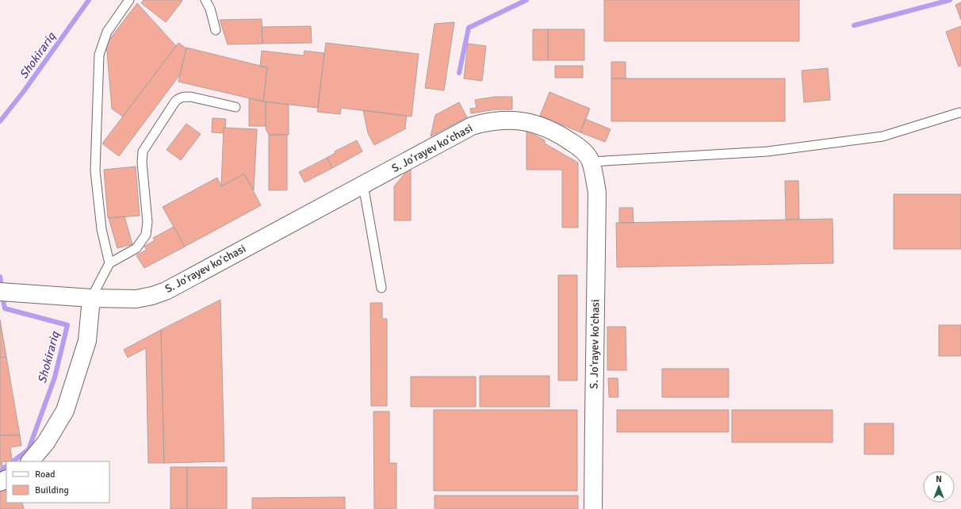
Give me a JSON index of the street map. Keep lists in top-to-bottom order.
{
  "streets": {
    "street": ["S. Joʻrayev koʻchasi"]
  },
  "water": ["Shokirariq"],
  "legend": ["Road", "Building"],
  "north": "top"
}
